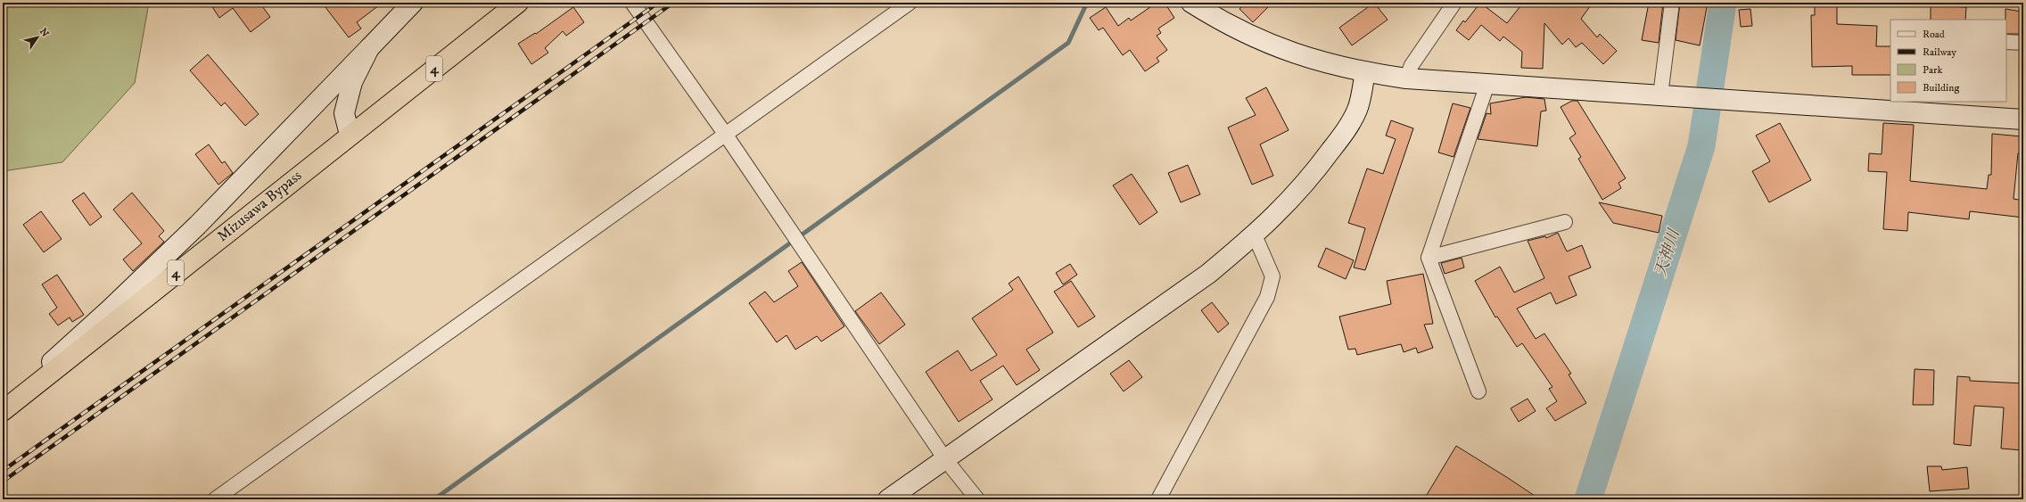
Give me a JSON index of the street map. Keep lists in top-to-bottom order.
{
  "streets": {
    "highway": ["4", "Mizusawa Bypass"]
  },
  "water": ["天神川"],
  "legend": [
    "Road",
    "Railway",
    "Park",
    "Building"
  ],
  "north": "top right"
}
